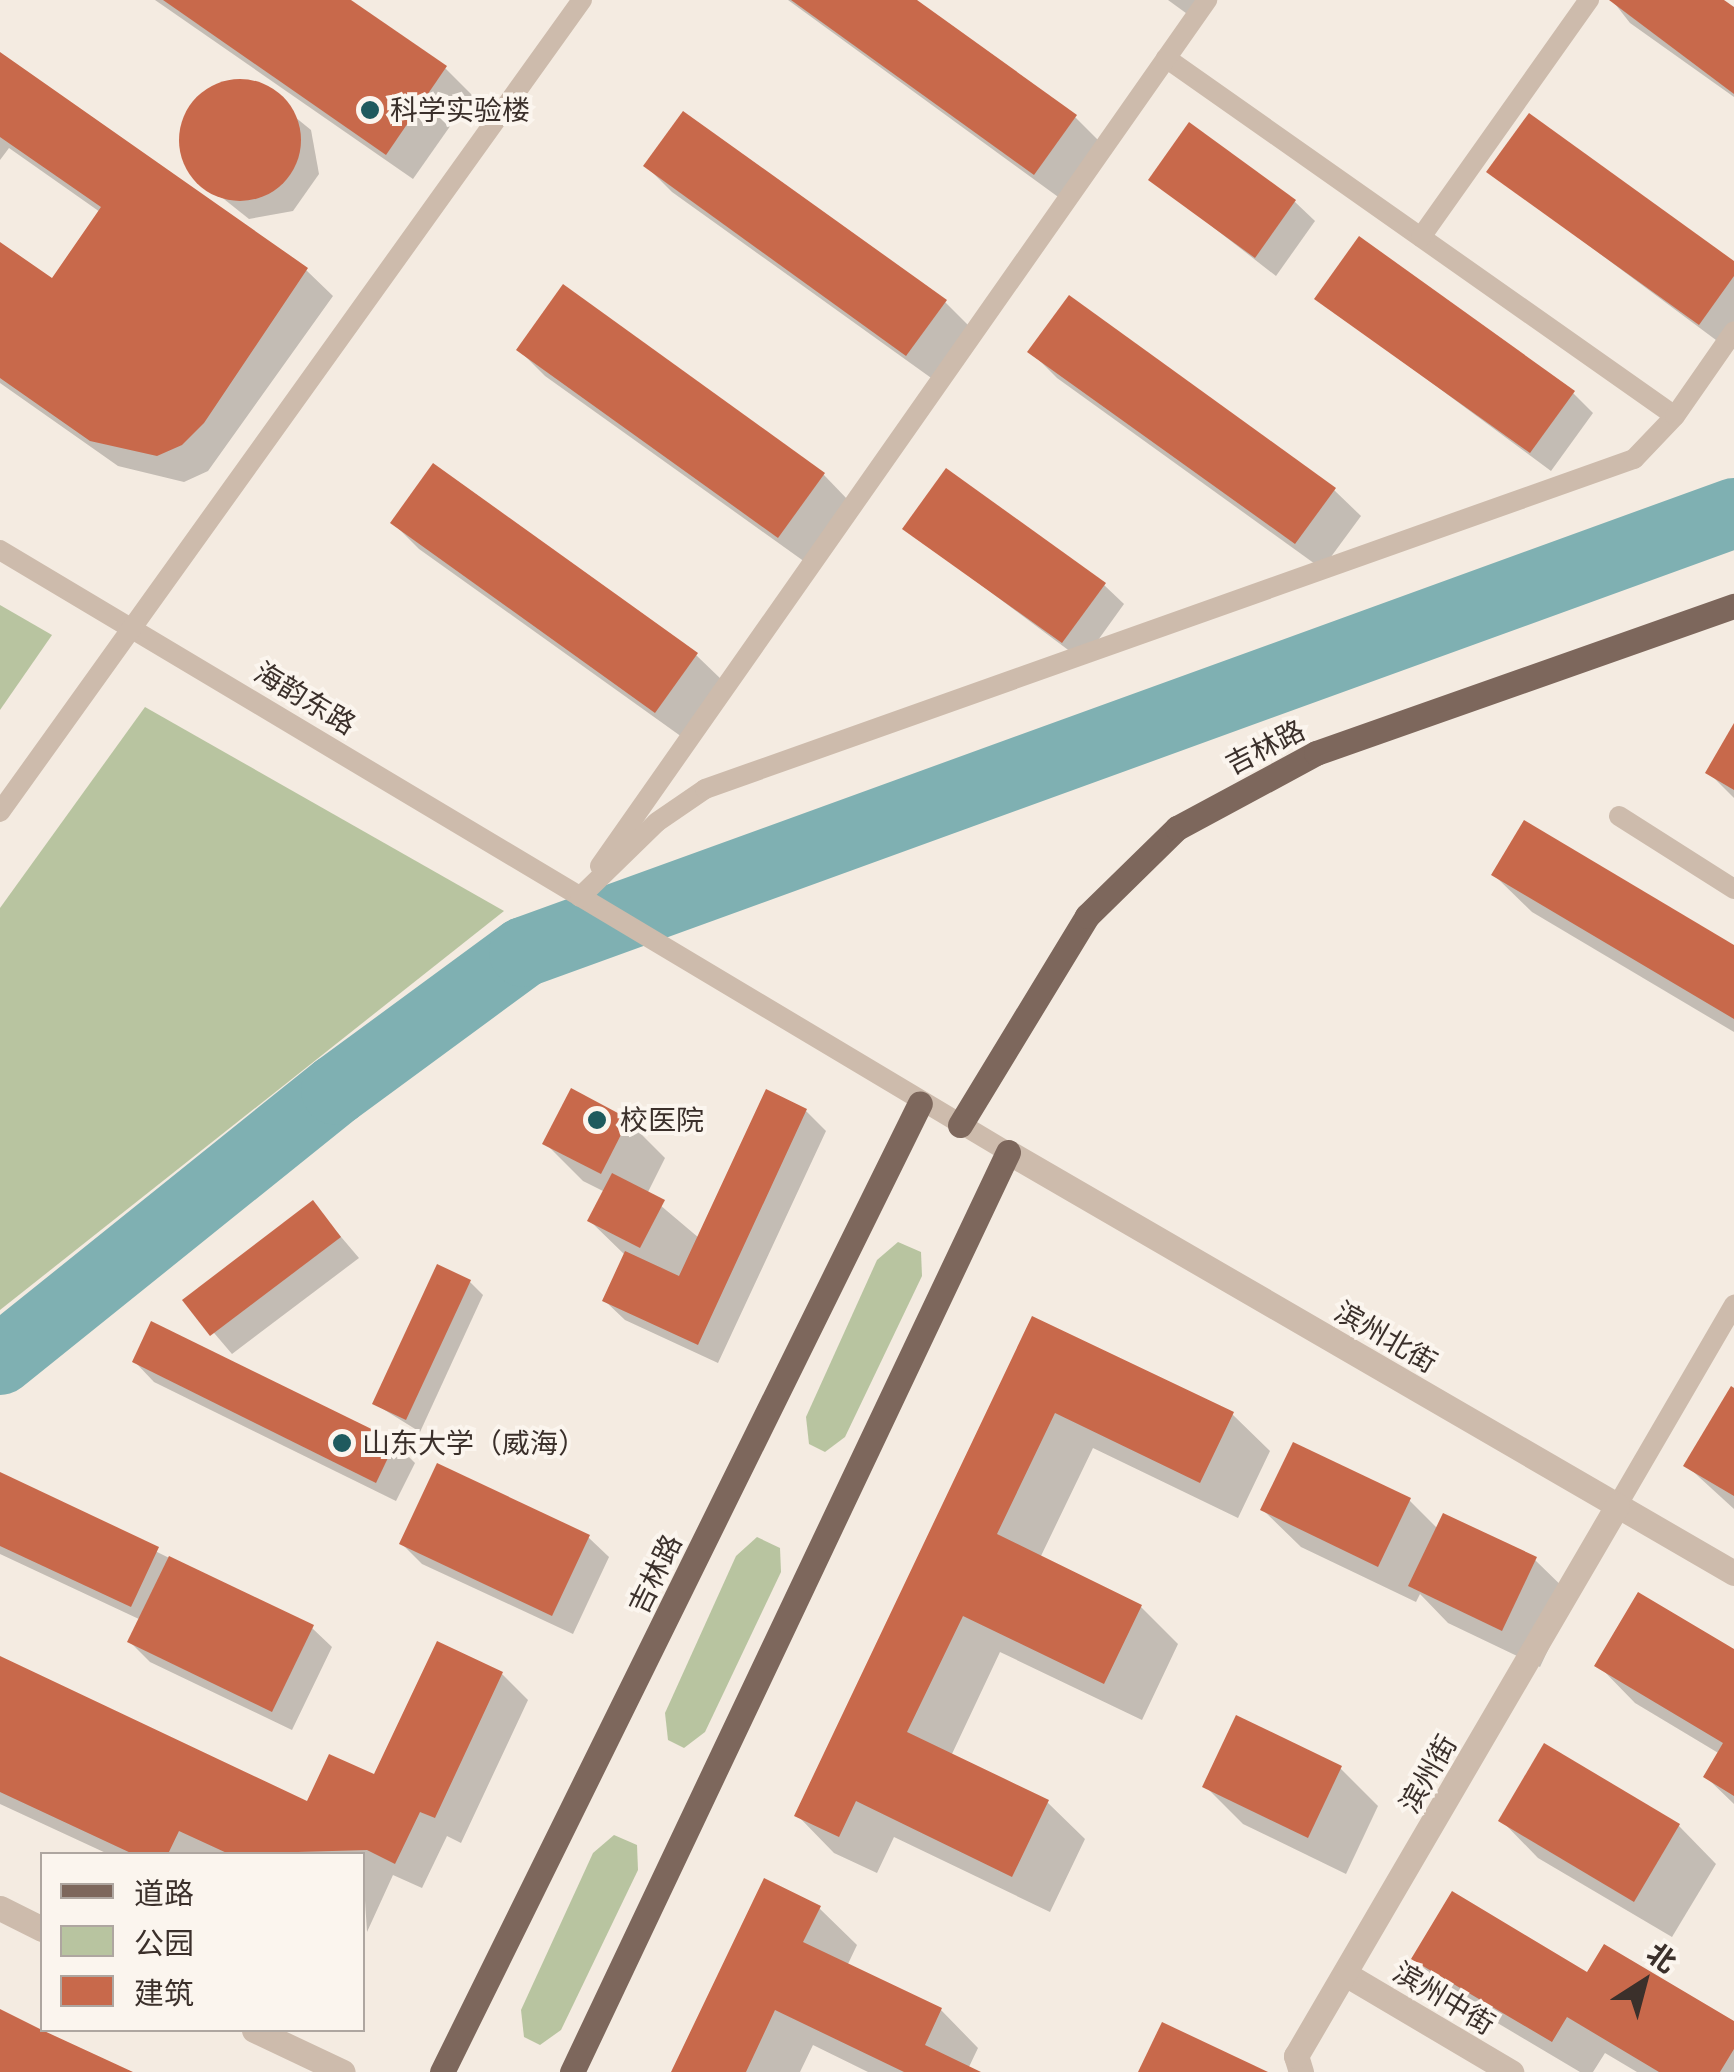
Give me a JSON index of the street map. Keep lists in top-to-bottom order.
{
  "streets": {
    "main road": ["吉林路"],
    "street": ["滨州北街", "滨州街", "滨州中街"],
    "lane": ["海韵东路"]
  },
  "crossings": [
    ["海韵东路", "吉林路"],
    ["海韵东路", "滨州北街"],
    ["滨州北街", "滨州街"],
    ["滨州街", "滨州中街"]
  ],
  "places": ["科学实验楼", "校医院", "山东大学（威海）"],
  "legend": ["道路", "公园", "建筑"],
  "north": "top right"
}
